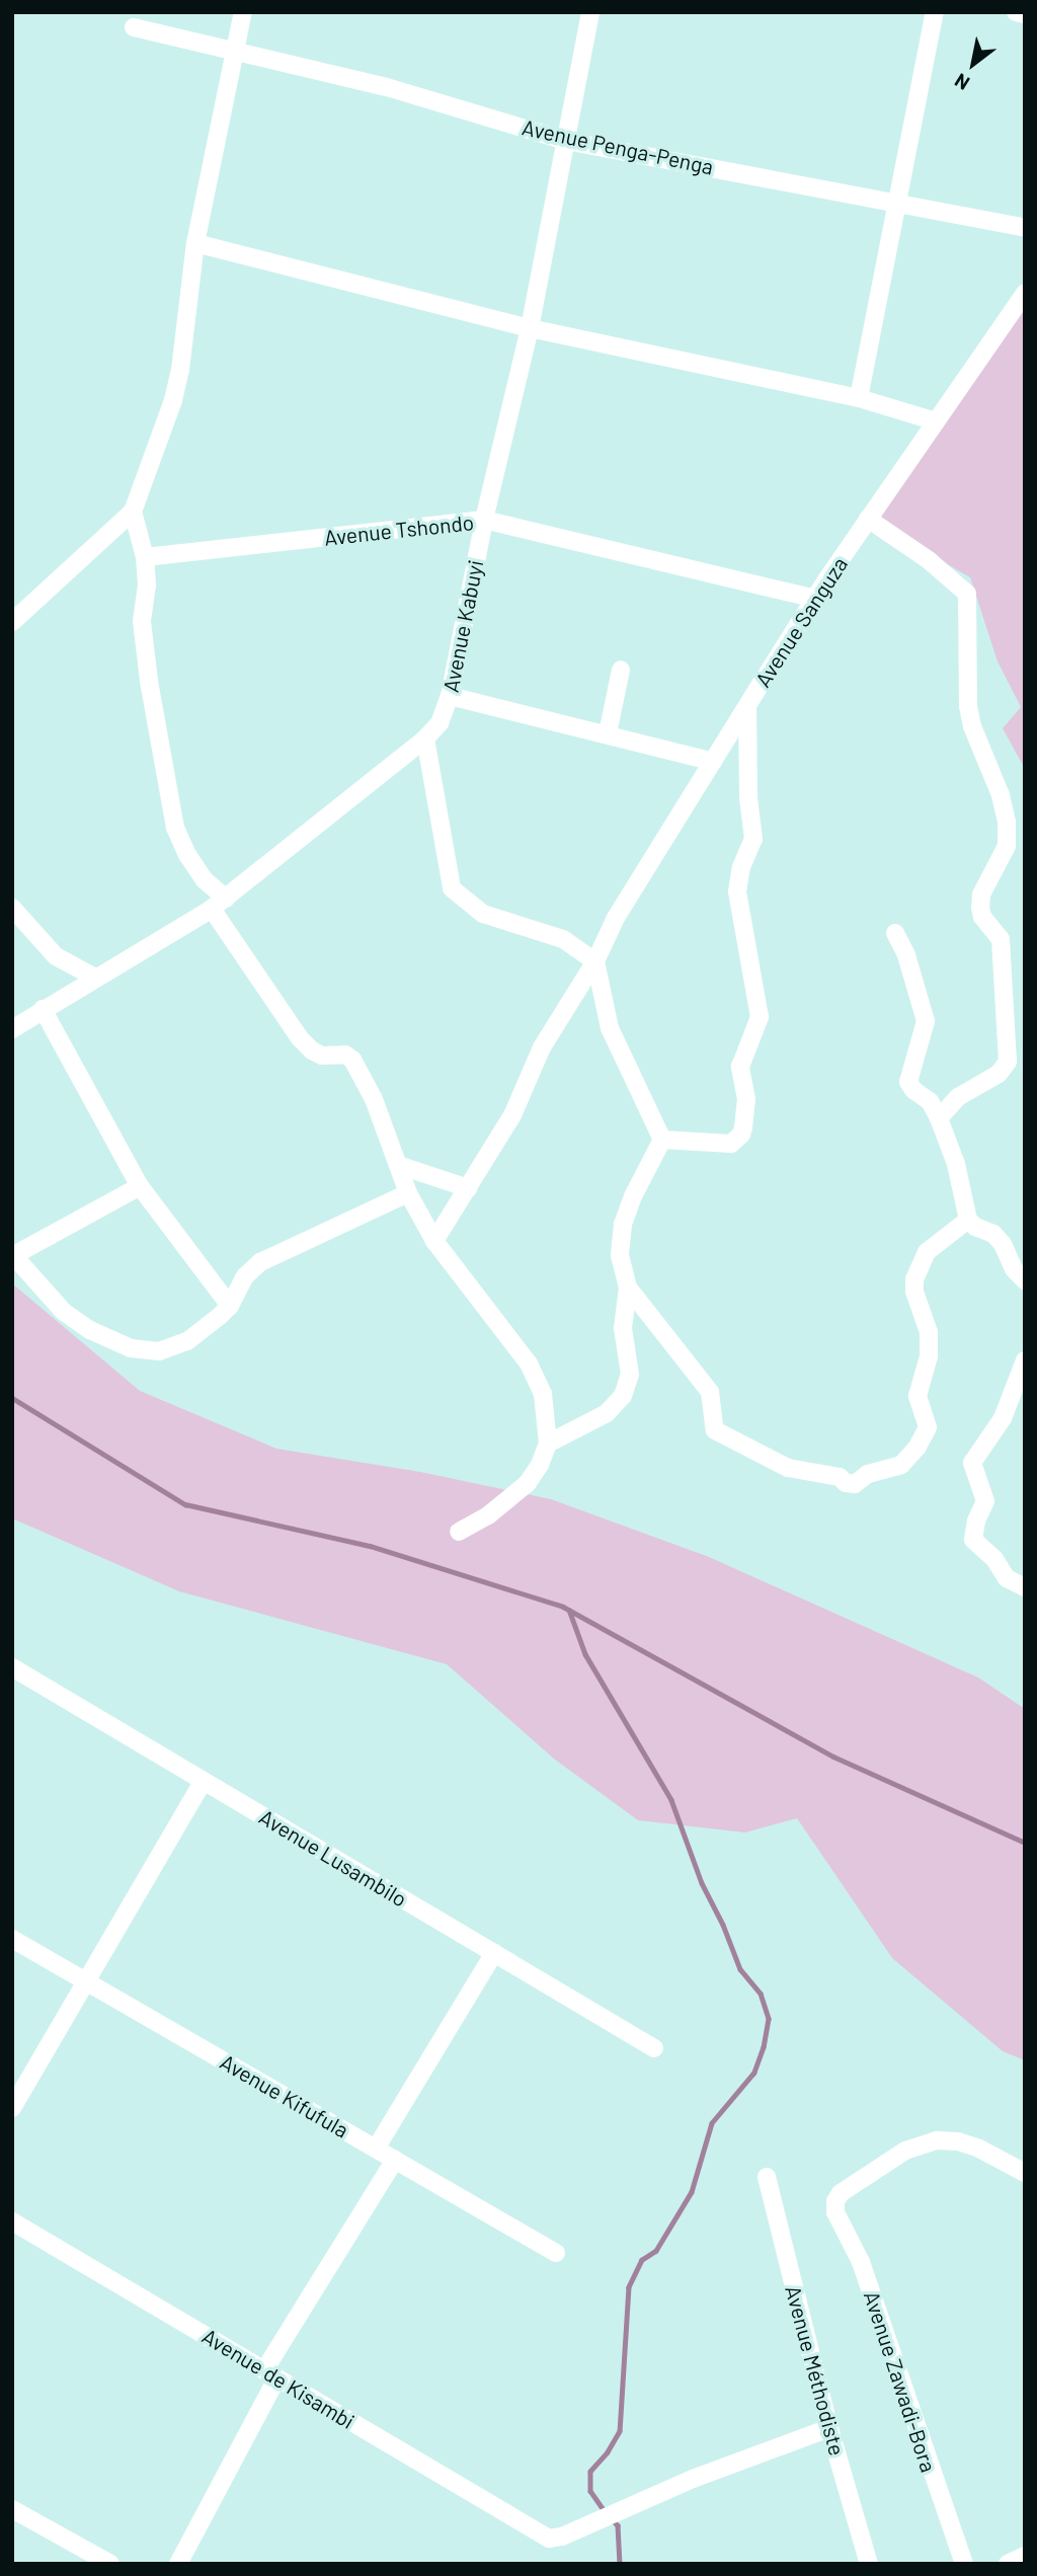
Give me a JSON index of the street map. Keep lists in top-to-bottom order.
{
  "streets": {
    "street": [
      "Avenue Penga-Penga",
      "Avenue Tshondo",
      "Avenue Sanguza",
      "Avenue Kabuyi",
      "Avenue Lusambilo",
      "Avenue Kifufula",
      "Avenue Méthodiste",
      "Avenue de Kisambi",
      "Avenue Zawadi-Bora"
    ]
  },
  "crossings": [
    ["Avenue Penga-Penga", "Avenue Kabuyi"],
    ["Avenue Tshondo", "Avenue Sanguza"],
    ["Avenue Tshondo", "Avenue Kabuyi"],
    ["Avenue Méthodiste", "Avenue de Kisambi"]
  ],
  "north": "bottom left"
}
